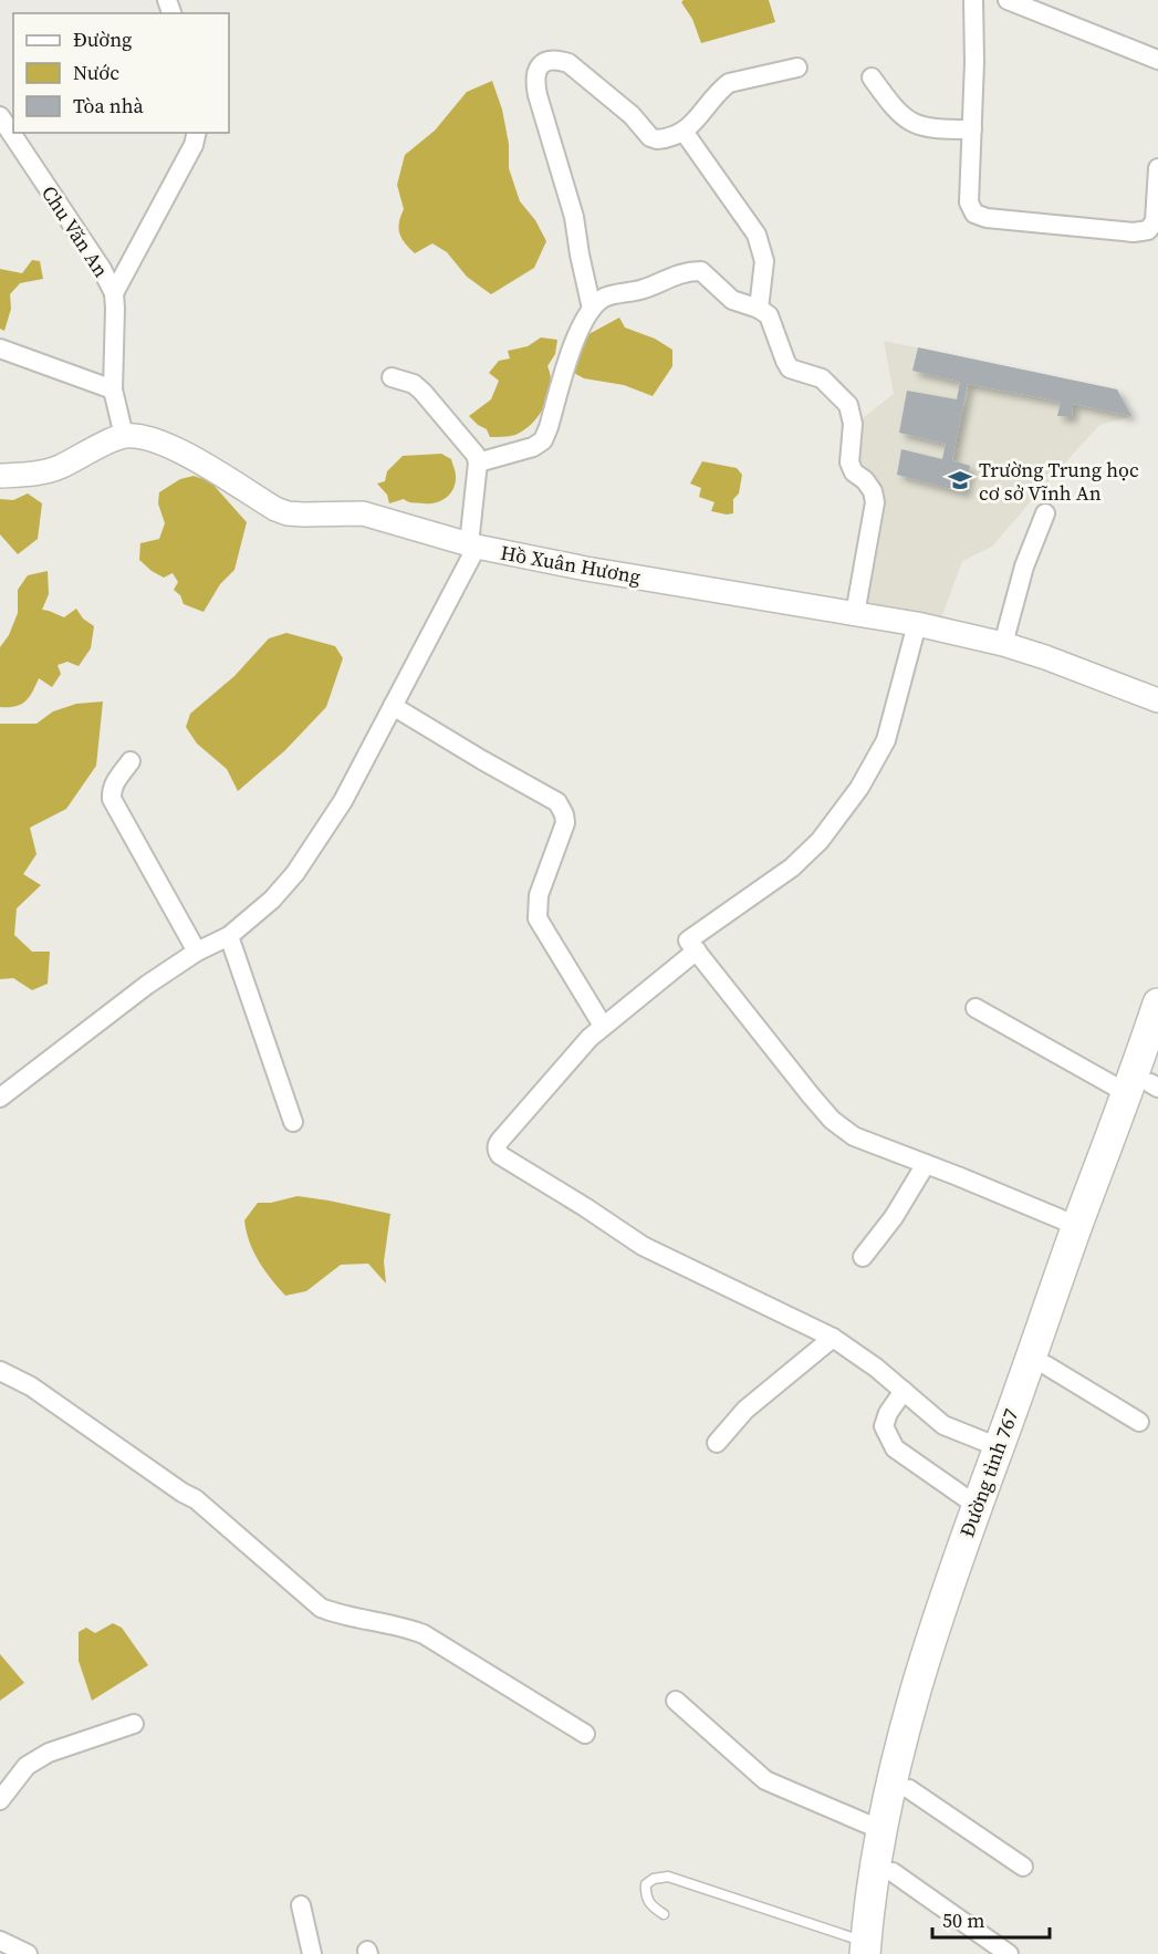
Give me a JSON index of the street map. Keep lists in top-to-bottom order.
{
  "streets": {
    "main road": ["Đường tỉnh 767"],
    "street": ["Chu Văn An", "Hồ Xuân Hương"]
  },
  "crossings": [
    ["Chu Văn An", "Hồ Xuân Hương"]
  ],
  "places": {
    "school or university": ["Trường Trung học cơ sở Vĩnh An"]
  },
  "legend": ["Đường", "Nước", "Tòa nhà"],
  "scale_bar": "50 m"
}
